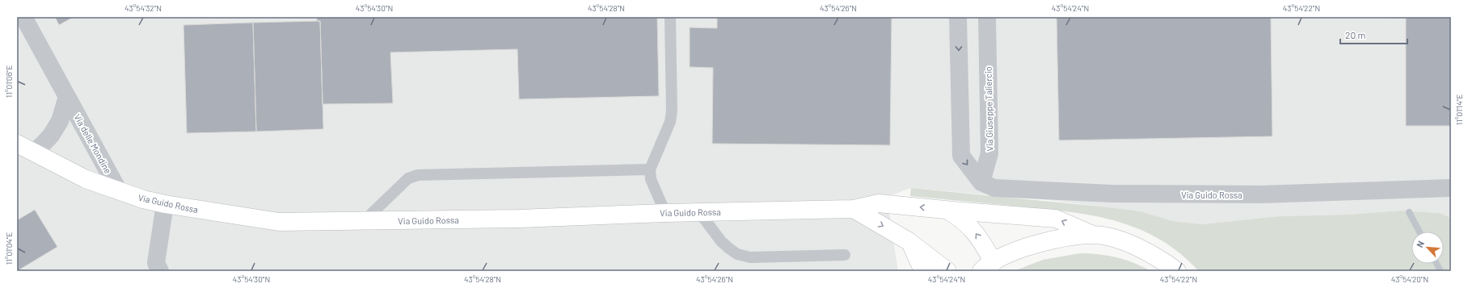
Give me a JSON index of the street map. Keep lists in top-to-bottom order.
{
  "streets": {
    "main road": ["Via Guido Rossa"],
    "street": ["Via Giuseppe Taliercio", "Via delle Mondine"]
  },
  "crossings": [
    ["Via Giuseppe Taliercio", "Via Guido Rossa"],
    ["Via delle Mondine", "Via Guido Rossa"]
  ],
  "scale_bar": "20 m",
  "north": "top left",
  "coordinates": [
    "43°54'32\"N",
    "43°54'30\"N",
    "43°54'28\"N",
    "43°54'26\"N",
    "43°54'24\"N",
    "43°54'22\"N",
    "11°01'06\"E",
    "11°01'14\"E",
    "11°01'04\"E",
    "43°54'20\"N"
  ]
}
